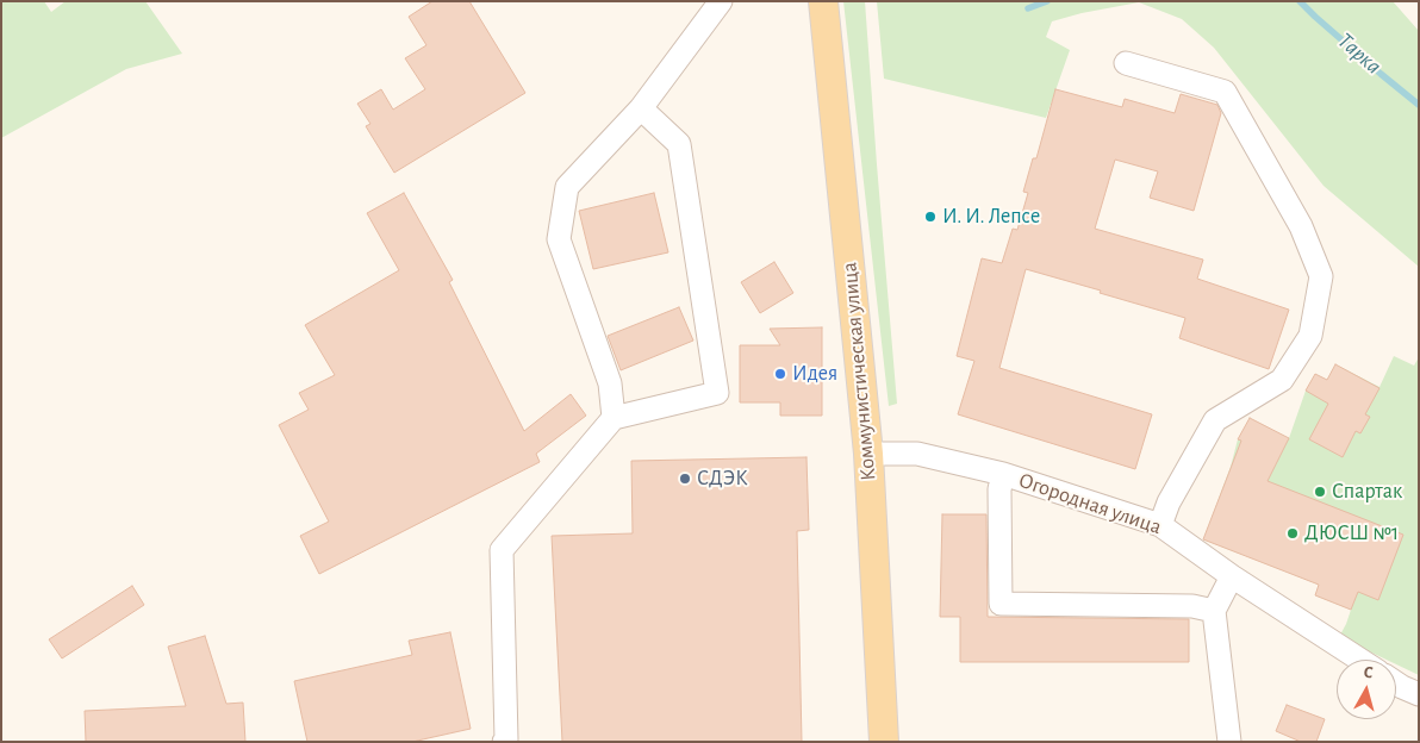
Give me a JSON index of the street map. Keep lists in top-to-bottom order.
{
  "streets": {
    "main road": ["Коммунистическая улица"],
    "street": ["Огородная улица"]
  },
  "crossings": [
    ["Коммунистическая улица", "Огородная улица"]
  ],
  "water": ["Тарка"],
  "places": [
    "И. И. Лепсе",
    "Идея",
    "СДЭК",
    "Спартак",
    "ДЮСШ №1"
  ],
  "north": "top"
}
